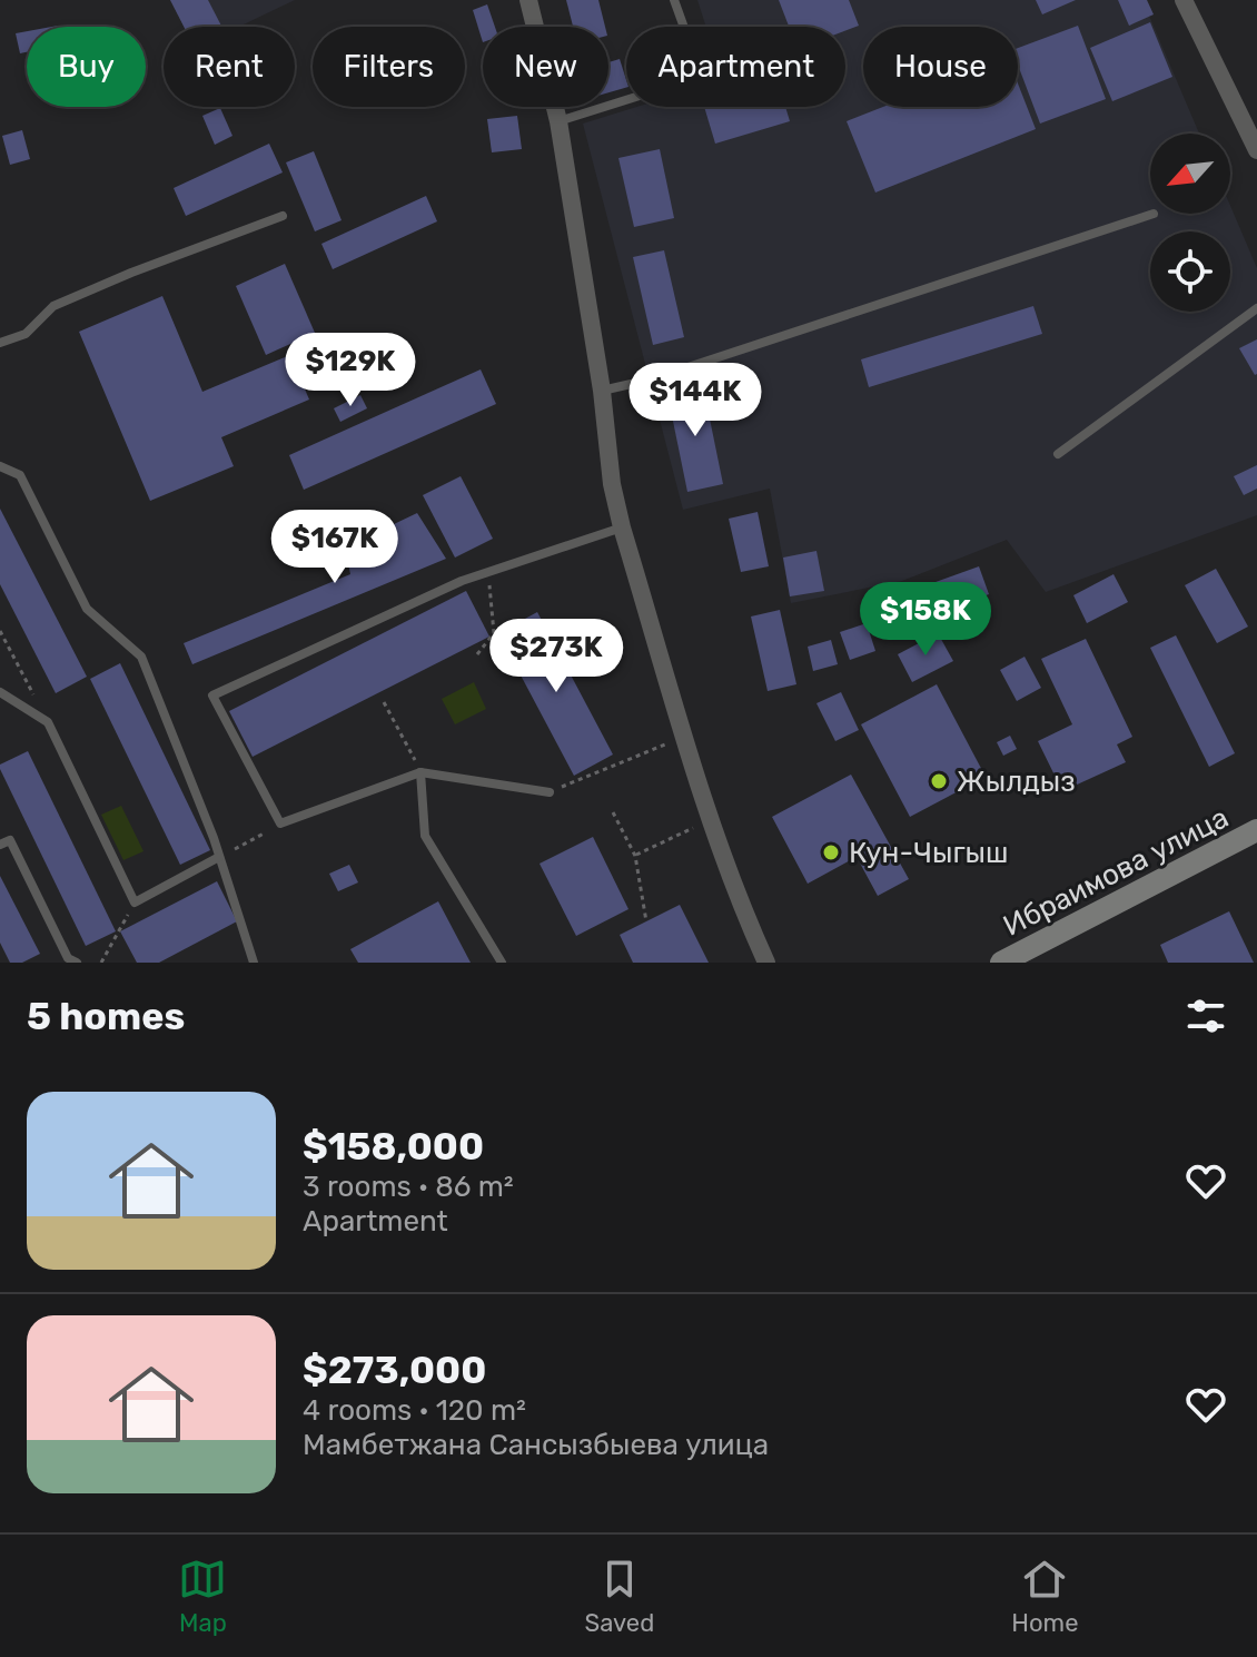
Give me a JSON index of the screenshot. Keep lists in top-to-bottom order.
{
  "streets": {
    "street": ["Ибраимова улица"]
  },
  "places": ["Жылдыз", "Кун-Чыгыш"],
  "north": "bottom left",
  "page": {
    "chip": [
      "Buy",
      "Rent",
      "Filters",
      "New",
      "Apartment",
      "House"
    ],
    "price": [
      "$129K",
      "$144K",
      "$167K",
      "$158K",
      "$273K"
    ],
    "heading": "5 homes",
    "list": [
      {
        "name": "$158,000",
        "note": "3 rooms · 86 m² · Apartment"
      },
      {
        "name": "$273,000",
        "note": "4 rooms · 120 m² · Мамбетжана Сансызбыева улица"
      }
    ],
    "tabs": ["Map", "Saved", "Home"]
  }
}
